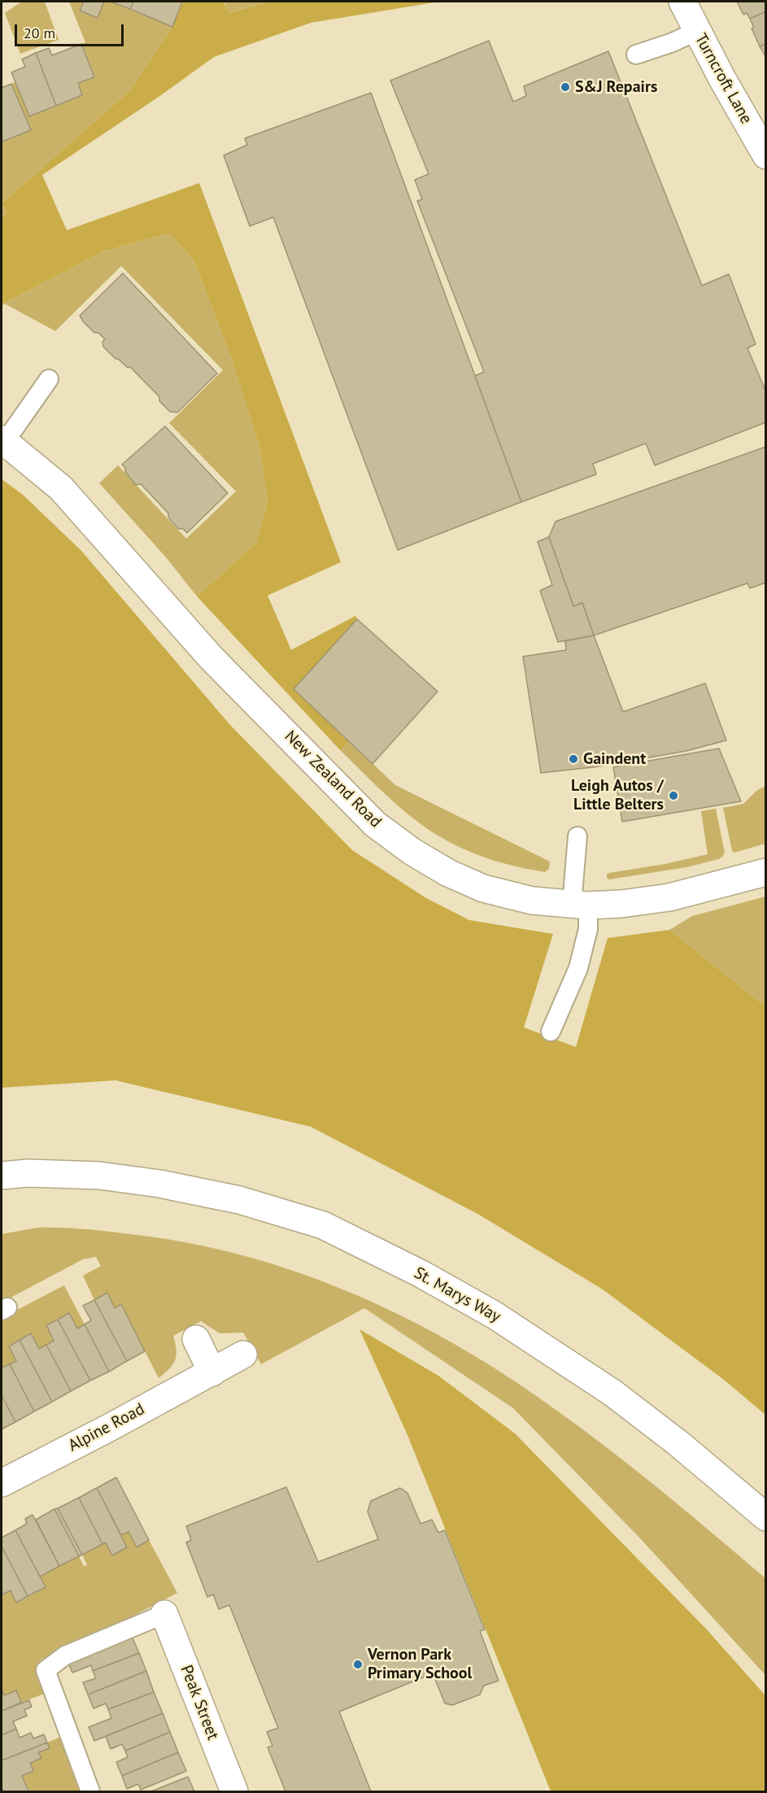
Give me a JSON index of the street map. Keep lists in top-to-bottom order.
{
  "streets": {
    "street": [
      "Turncroft Lane",
      "New Zealand Road",
      "St. Marys Way",
      "Alpine Road",
      "Peak Street"
    ]
  },
  "places": [
    "S&J Repairs",
    "Gaindent",
    "Leigh Autos / Little Belters",
    "Vernon Park Primary School"
  ],
  "scale_bar": "20 m"
}
